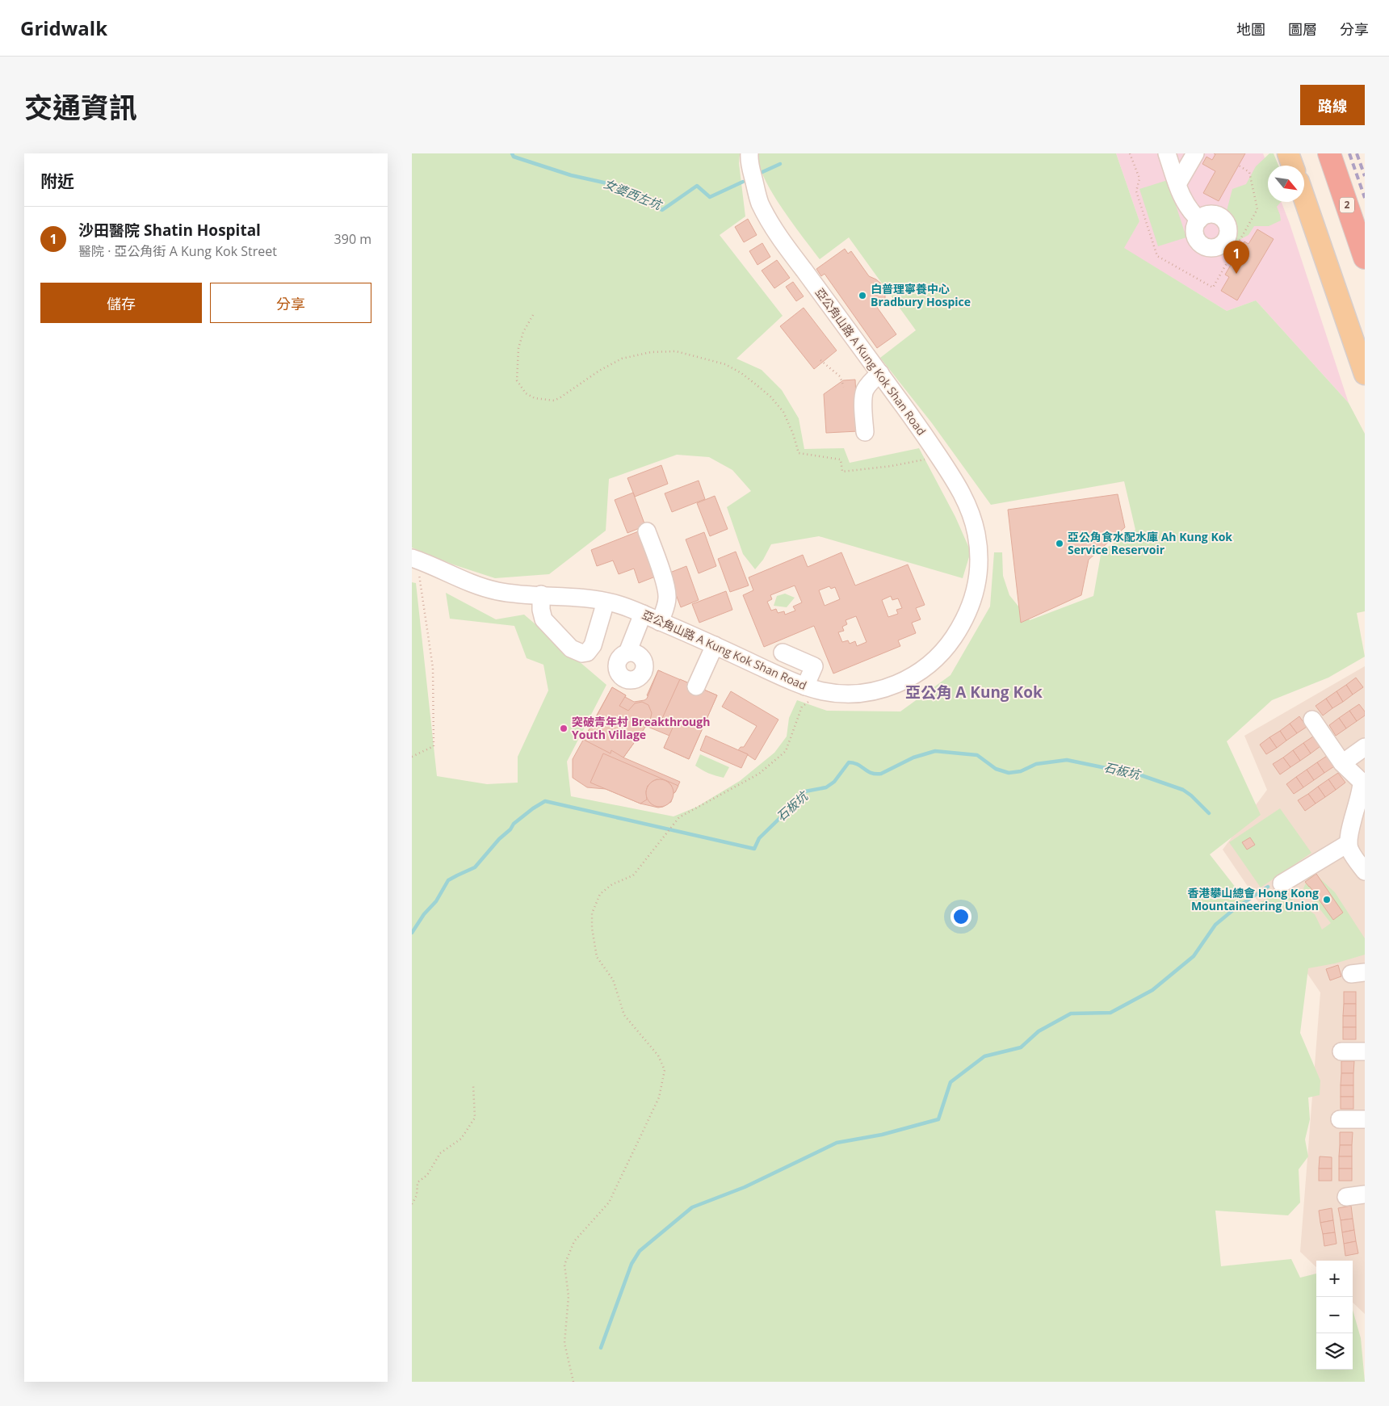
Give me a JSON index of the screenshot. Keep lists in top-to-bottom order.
{
  "streets": {
    "highway": ["2"],
    "street": ["亞公角山路 A Kung Kok Shan Road"]
  },
  "districts": ["亞公角 A Kung Kok"],
  "water": ["女婆西左坑", "石板坑"],
  "places": [
    "白普理寧養中心 Bradbury Hospice",
    "亞公角食水配水庫 Ah Kung Kok Service Reservoir",
    "突破青年村 Breakthrough Youth Village",
    "香港攀山總會 Hong Kong Mountaineering Union"
  ],
  "north": "bottom right",
  "page": {
    "header": "Gridwalk",
    "nav": ["地圖", "圖層", "分享"],
    "title": "交通資訊",
    "buttons": [
      "路線",
      ["儲存", "分享"]
    ],
    "heading": "附近",
    "list": [
      {
        "mark": "1",
        "name": "沙田醫院 Shatin Hospital",
        "note": "醫院 · 亞公角街 A Kung Kok Street",
        "value": "390 m"
      }
    ],
    "pins": "1",
    "map_buttons": ["+", "−"]
  }
}
